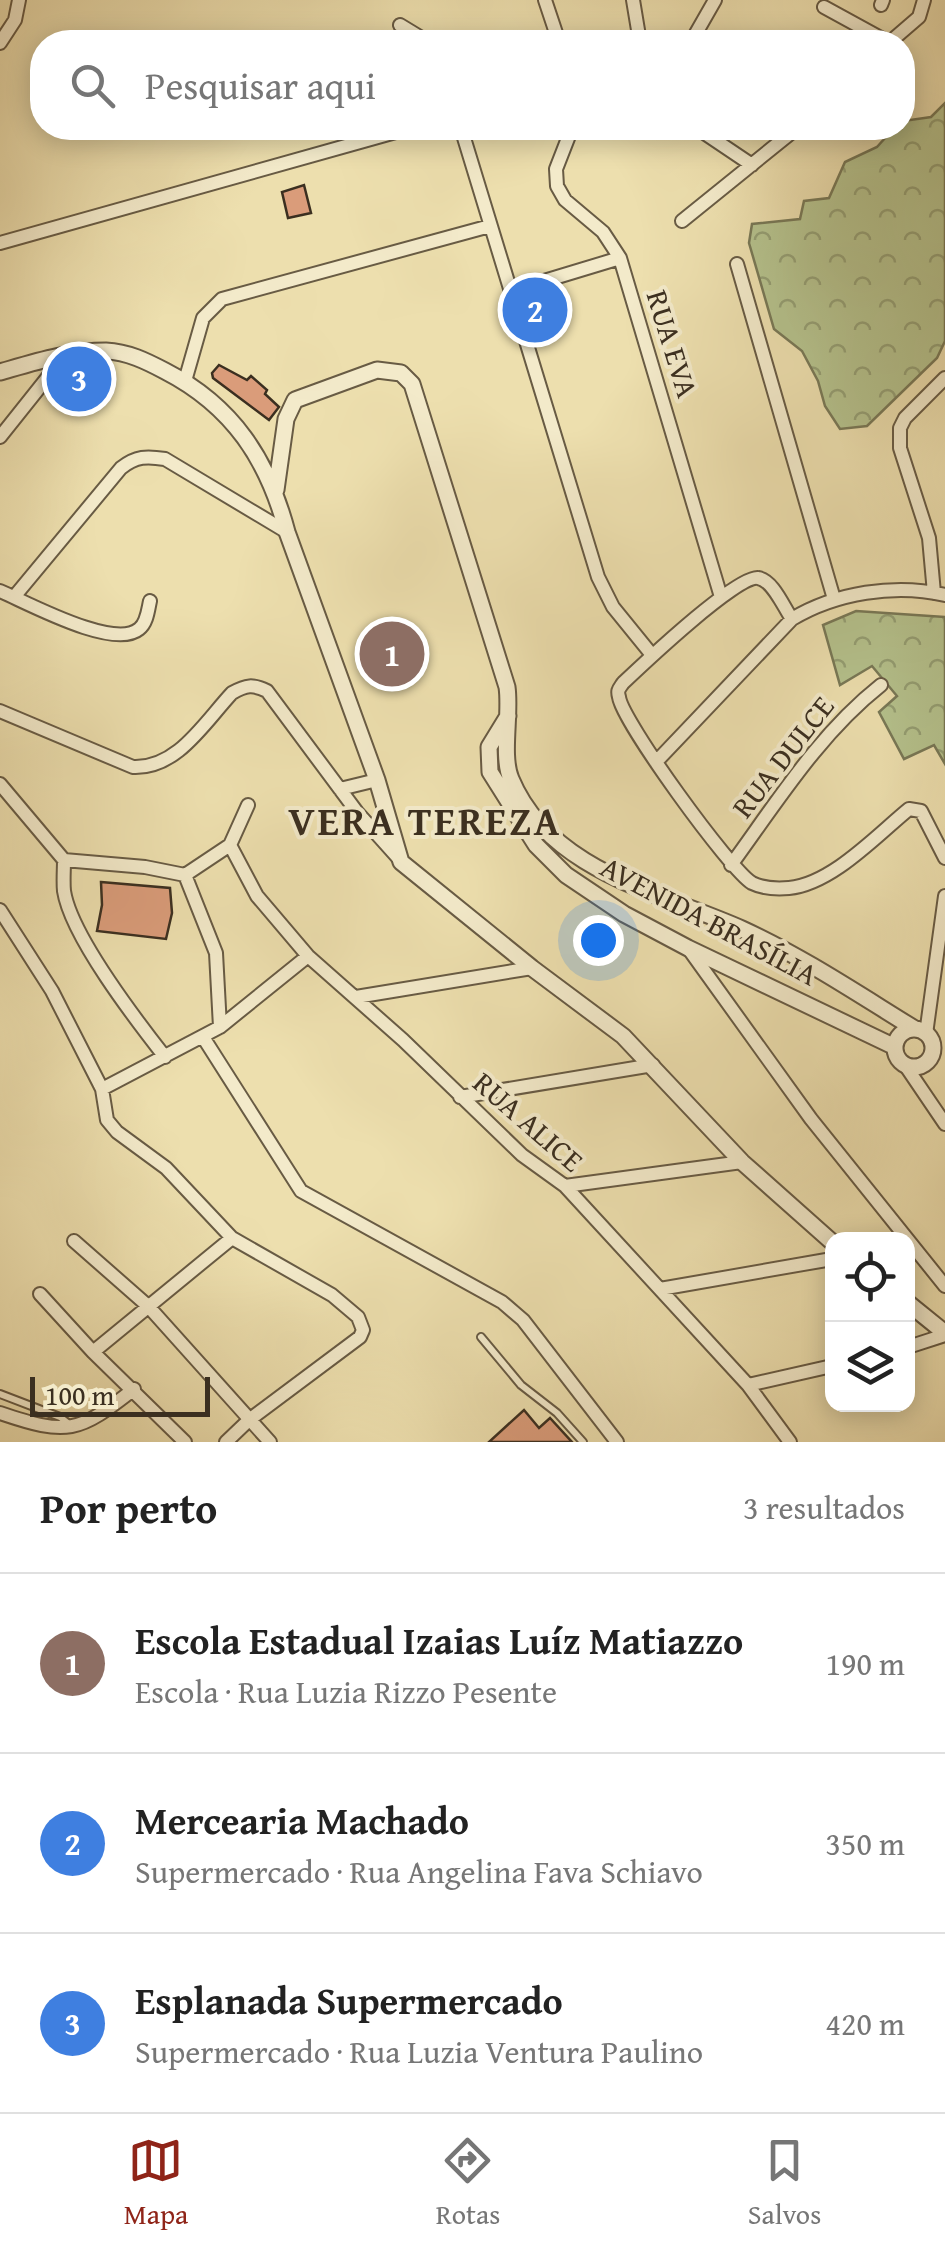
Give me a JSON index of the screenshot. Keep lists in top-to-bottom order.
{
  "streets": {
    "street": [
      "RUA EVA",
      "RUA DULCE",
      "AVENIDA BRASÍLIA",
      "RUA ALICE"
    ]
  },
  "districts": ["VERA TEREZA"],
  "scale_bar": "100 m",
  "page": {
    "search": "Pesquisar aqui",
    "pins": ["2", "3", "1"],
    "scale": "100 m",
    "heading": ["Por perto", "3 resultados"],
    "list": [
      {
        "mark": "1",
        "name": "Escola Estadual Izaias Luíz Matiazzo",
        "note": "Escola · Rua Luzia Rizzo Pesente",
        "value": "190 m"
      },
      {
        "mark": "2",
        "name": "Mercearia Machado",
        "note": "Supermercado · Rua Angelina Fava Schiavo",
        "value": "350 m"
      },
      {
        "mark": "3",
        "name": "Esplanada Supermercado",
        "note": "Supermercado · Rua Luzia Ventura Paulino",
        "value": "420 m"
      }
    ],
    "nav": ["Mapa", "Rotas", "Salvos"]
  }
}
